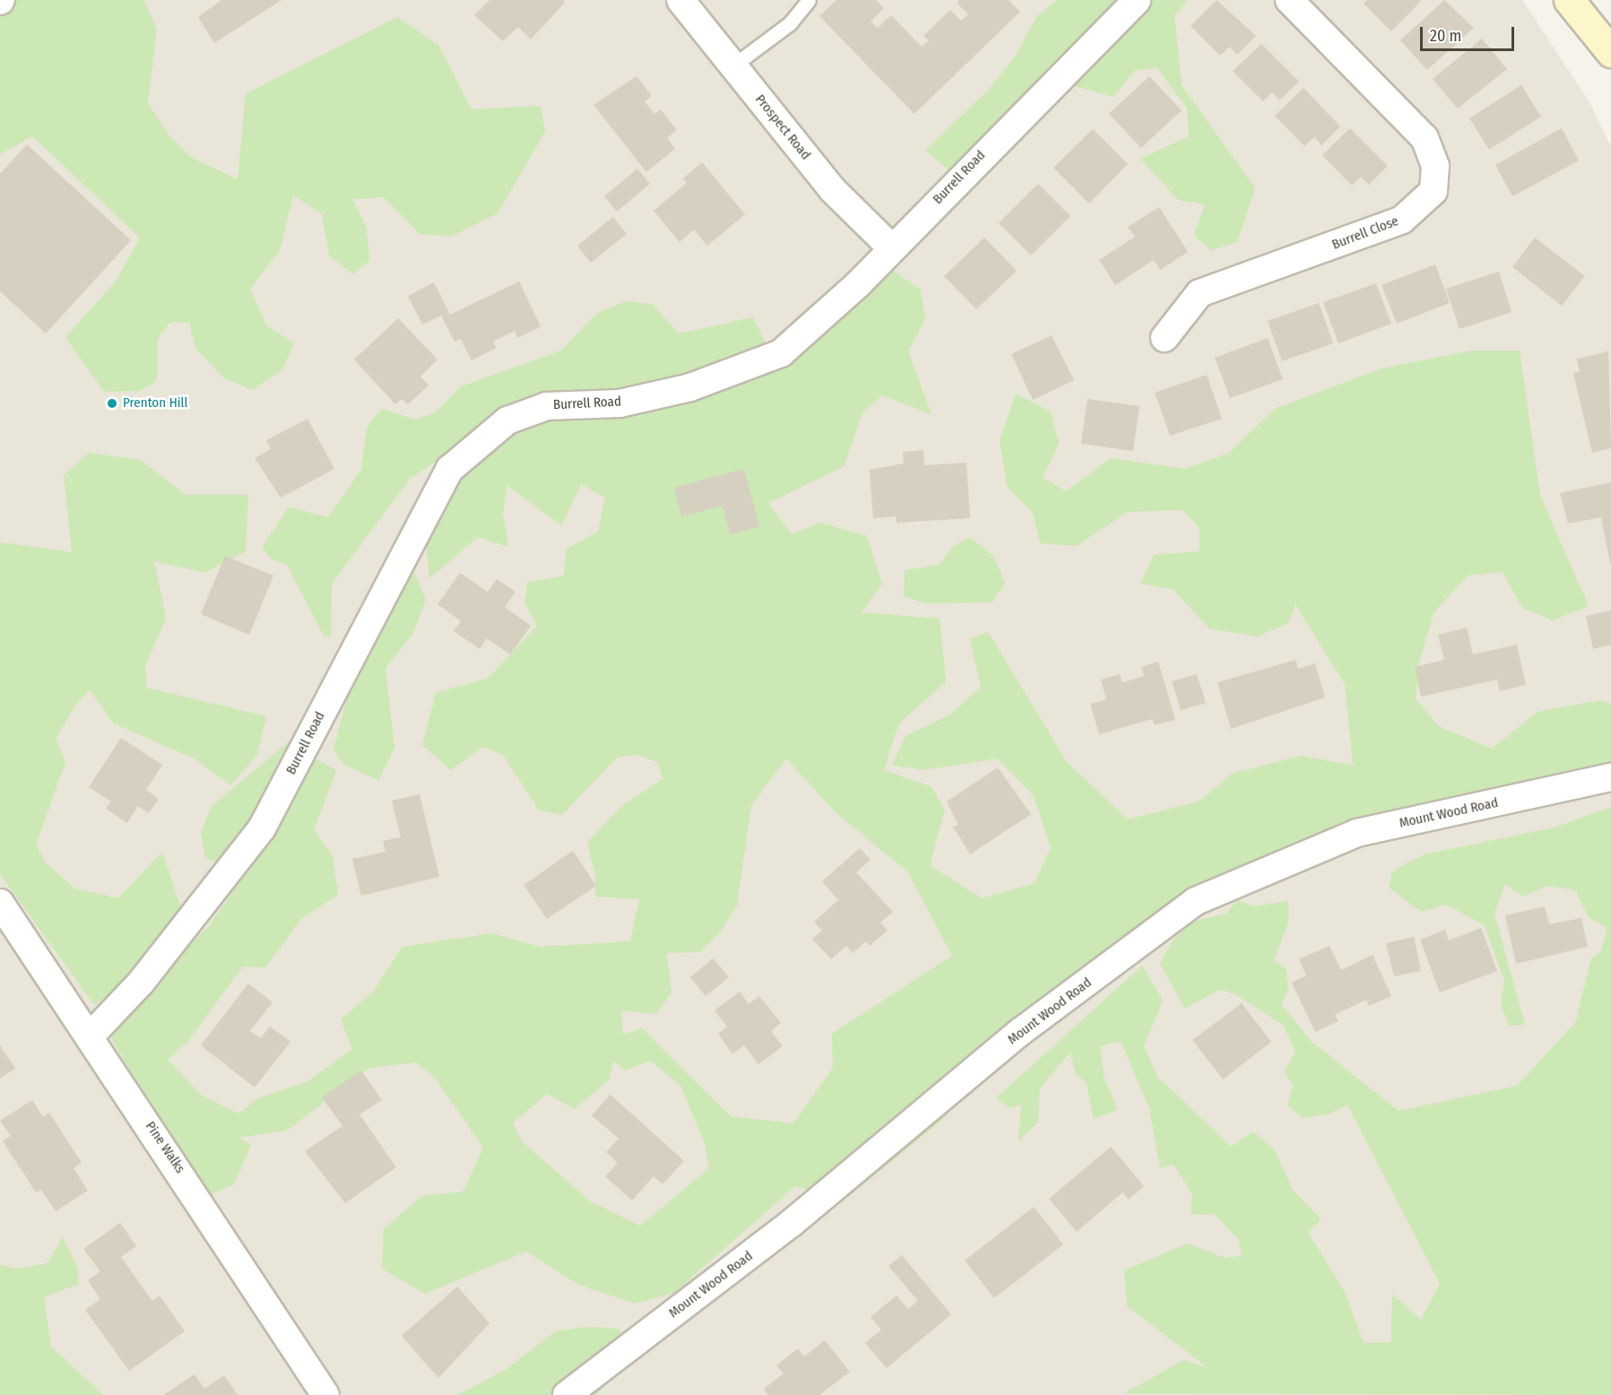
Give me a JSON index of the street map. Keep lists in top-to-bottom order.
{
  "streets": {
    "street": [
      "Prospect Road",
      "Burrell Road",
      "Burrell Close",
      "Mount Wood Road",
      "Pine Walks"
    ]
  },
  "crossings": [
    ["Prospect Road", "Burrell Road"],
    ["Burrell Road", "Pine Walks"]
  ],
  "places": ["Prenton Hill"],
  "scale_bar": "20 m"
}
